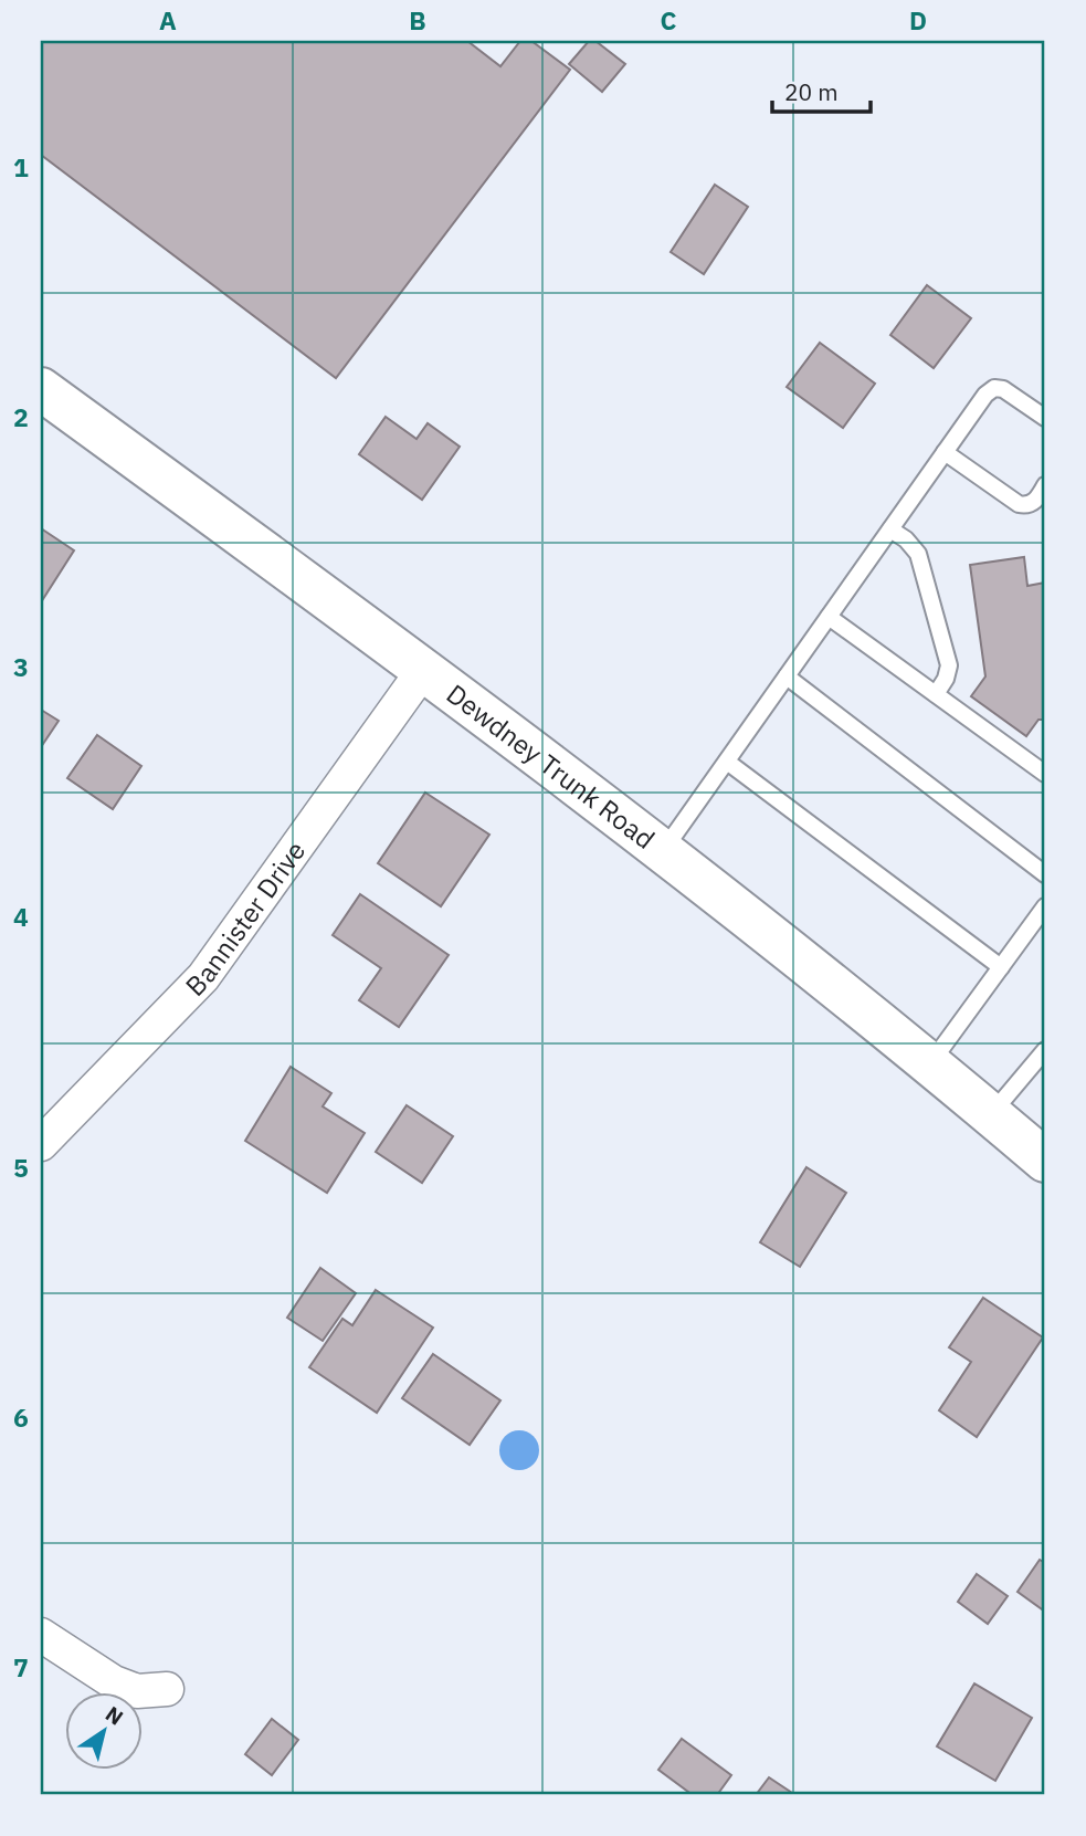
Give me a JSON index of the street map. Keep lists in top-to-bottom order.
{
  "streets": {
    "main road": ["Dewdney Trunk Road"],
    "street": ["Bannister Drive"]
  },
  "crossings": [
    ["Dewdney Trunk Road", "Bannister Drive"]
  ],
  "scale_bar": "20 m",
  "north": "top right",
  "grid": {
    "columns": [
      "A",
      "B",
      "C",
      "D"
    ],
    "rows": [
      "1",
      "2",
      "3",
      "4",
      "5",
      "6",
      "7"
    ]
  }
}
